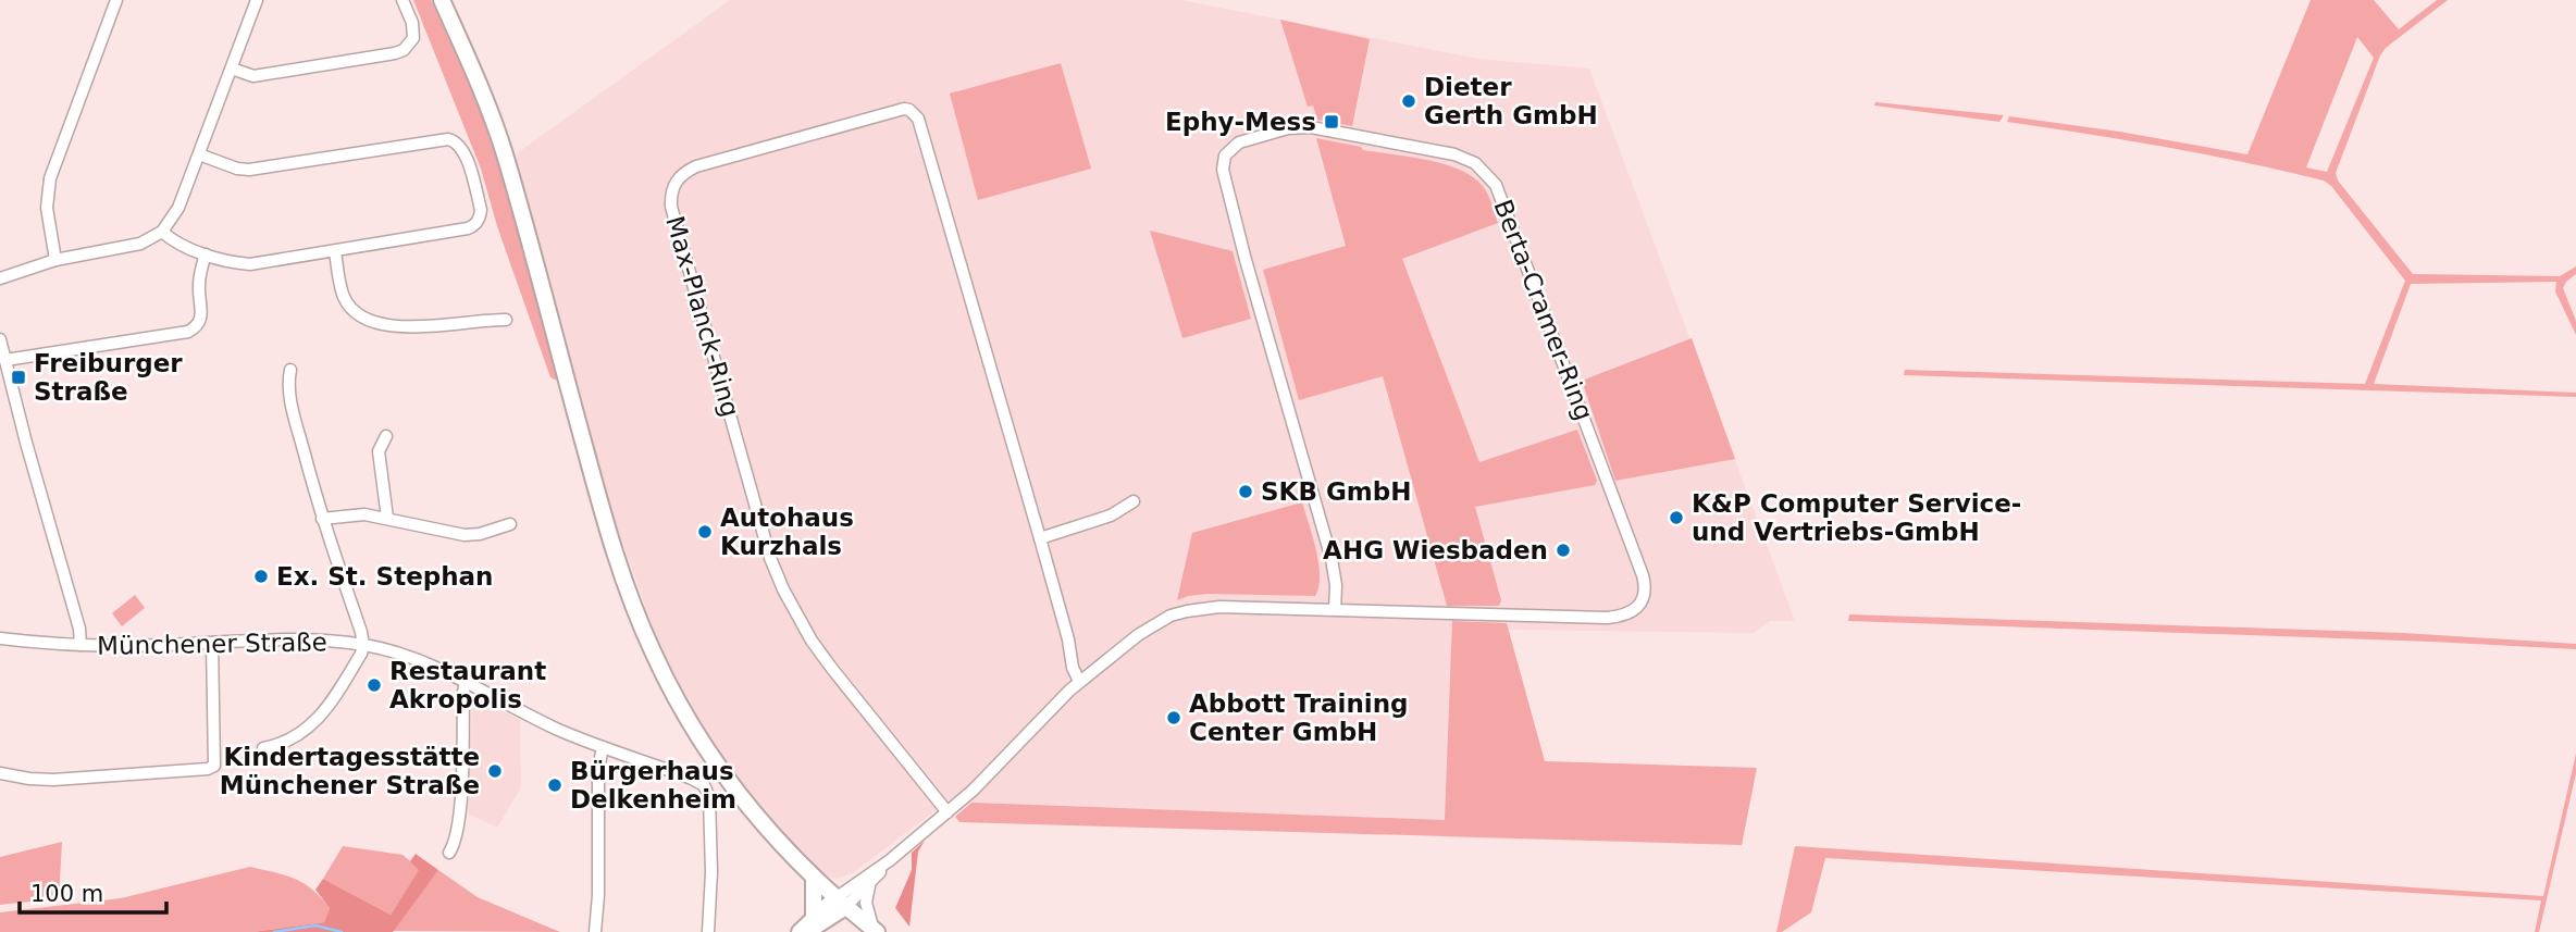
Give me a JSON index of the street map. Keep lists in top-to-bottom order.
{
  "streets": {
    "street": ["Berta-Cramer-Ring", "Max-Planck-Ring", "Münchener Straße"]
  },
  "crossings": [
    ["Berta-Cramer-Ring", "Max-Planck-Ring"]
  ],
  "places": {
    "other": [
      "Dieter Gerth GmbH",
      "SKB GmbH",
      "K&P Computer Service- und Vertriebs-GmbH",
      "Autohaus Kurzhals",
      "AHG Wiesbaden",
      "Ex. St. Stephan",
      "Restaurant Akropolis",
      "Abbott Training Center GmbH",
      "Kindertagesstätte Münchener Straße",
      "Bürgerhaus Delkenheim"
    ],
    "transit": ["Ephy-Mess", "Freiburger Straße"]
  },
  "scale_bar": "100 m"
}
